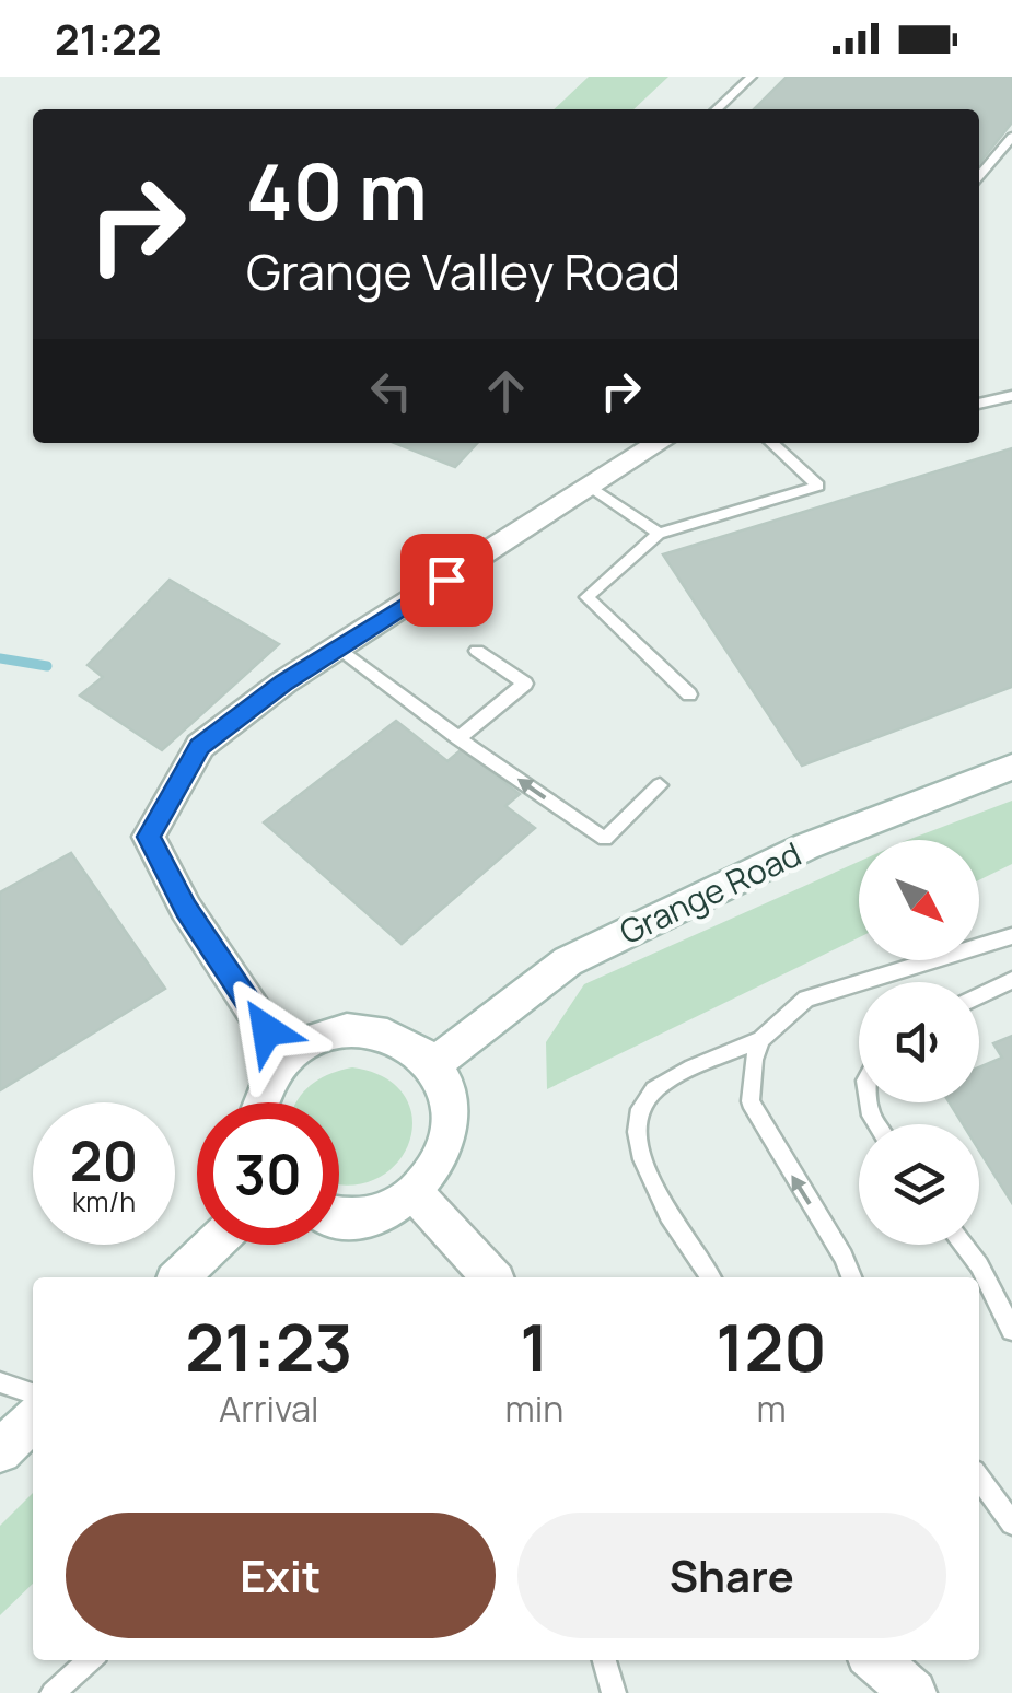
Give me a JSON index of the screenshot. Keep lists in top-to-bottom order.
{
  "streets": {
    "street": ["Grange Road"]
  },
  "north": "bottom right",
  "page": {
    "status": "21:22",
    "turn": ["40 m", "Grange Valley Road"],
    "speed": "20 km/h",
    "limit": "30",
    "eta": [
      "21:23",
      "Arrival",
      "1",
      "min",
      "120",
      "m"
    ],
    "buttons": ["Exit", "Share"]
  }
}
